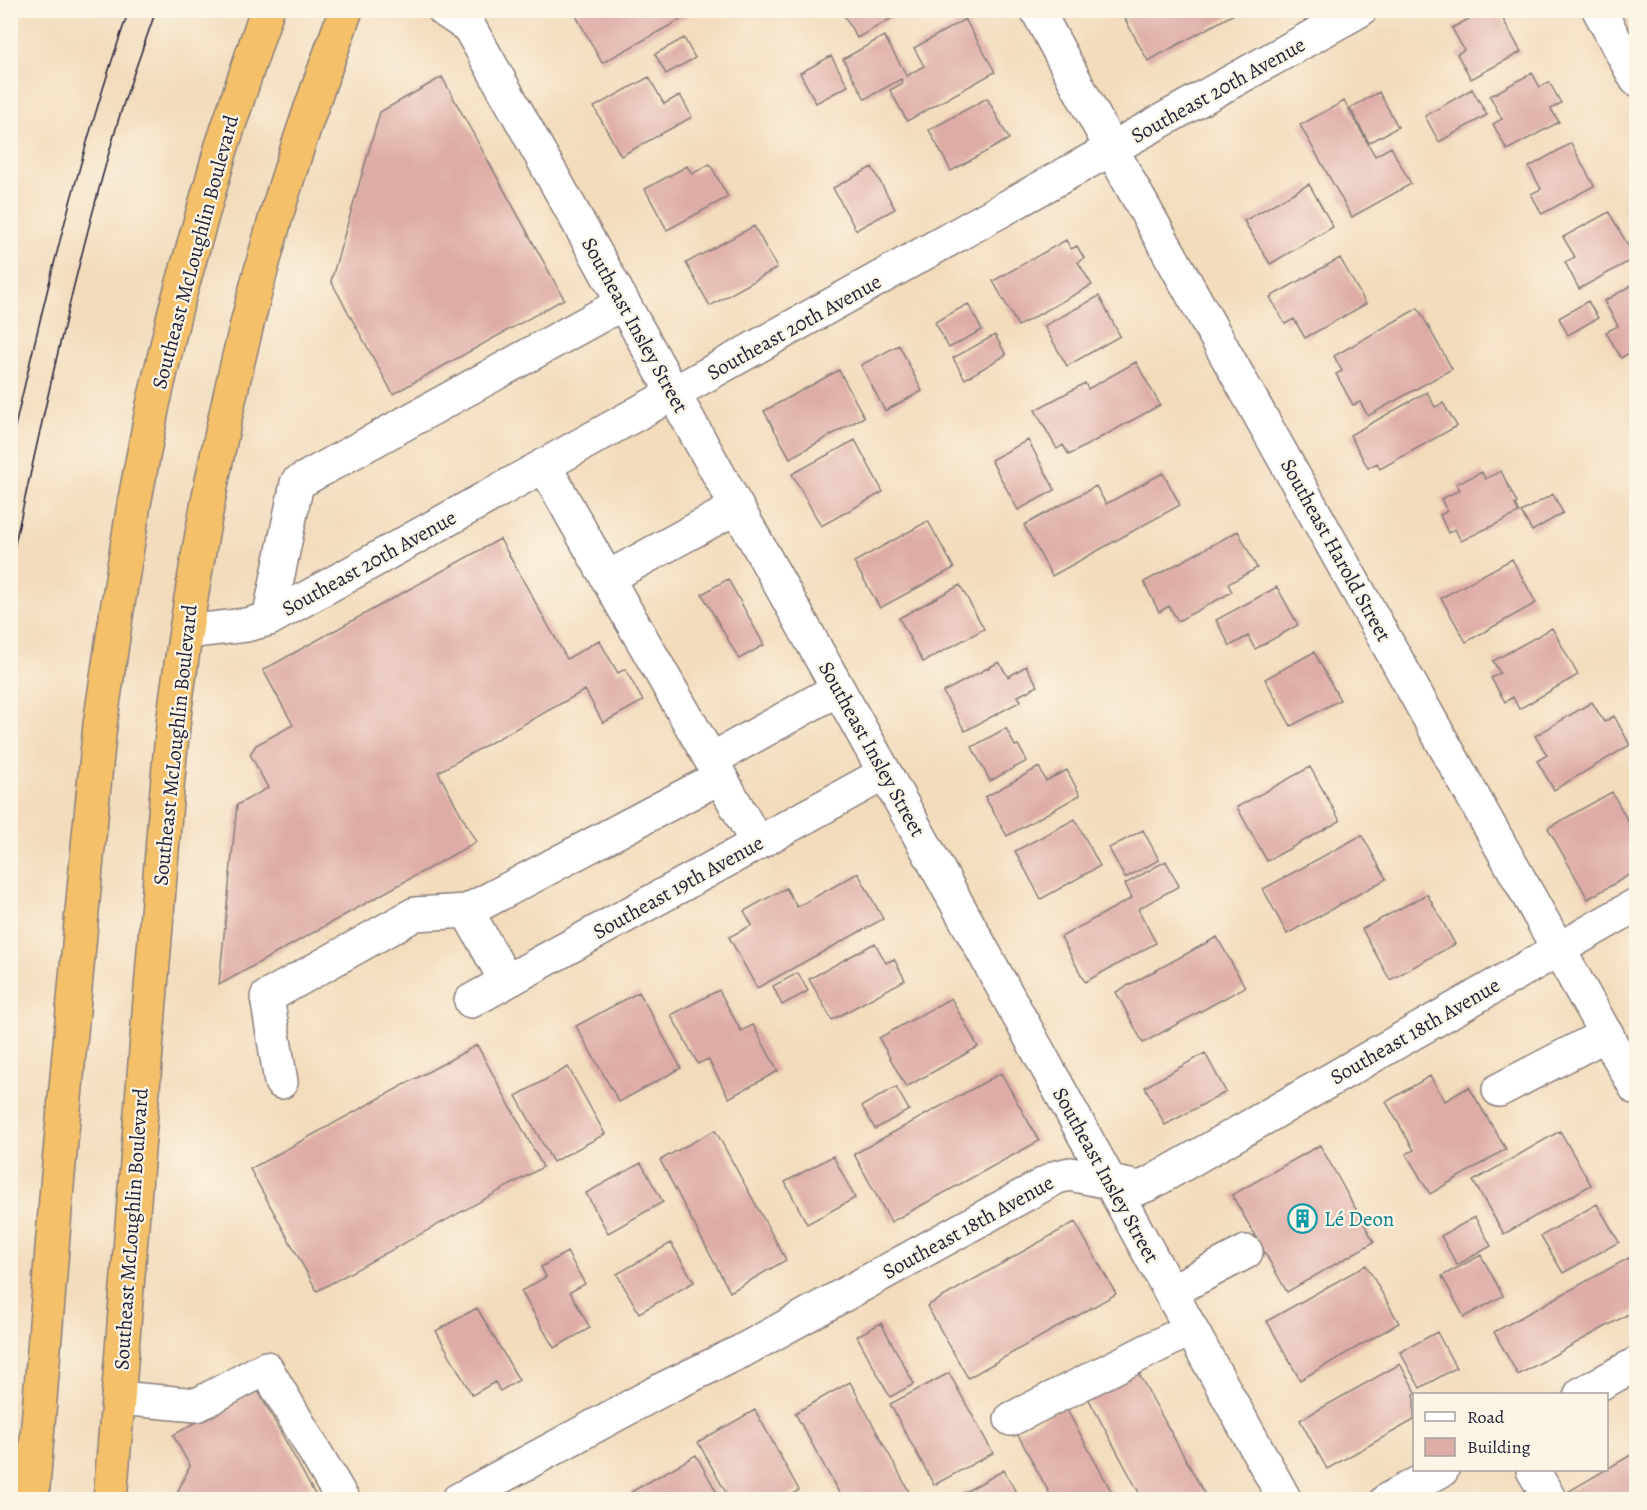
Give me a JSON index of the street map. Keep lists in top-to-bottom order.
{
  "streets": {
    "highway": ["Southeast McLoughlin Boulevard"],
    "street": [
      "Southeast 20th Avenue",
      "Southeast Insley Street",
      "Southeast Harold Street",
      "Southeast 19th Avenue",
      "Southeast 18th Avenue"
    ]
  },
  "crossings": [
    ["Southeast 20th Avenue", "Southeast McLoughlin Boulevard"],
    ["Southeast 20th Avenue", "Southeast Insley Street"],
    ["Southeast 20th Avenue", "Southeast Harold Street"],
    ["Southeast Insley Street", "Southeast 19th Avenue"],
    ["Southeast Insley Street", "Southeast 18th Avenue"],
    ["Southeast Harold Street", "Southeast 18th Avenue"]
  ],
  "places": {
    "building": ["Lé Deon"]
  },
  "legend": ["Road", "Building"]
}
